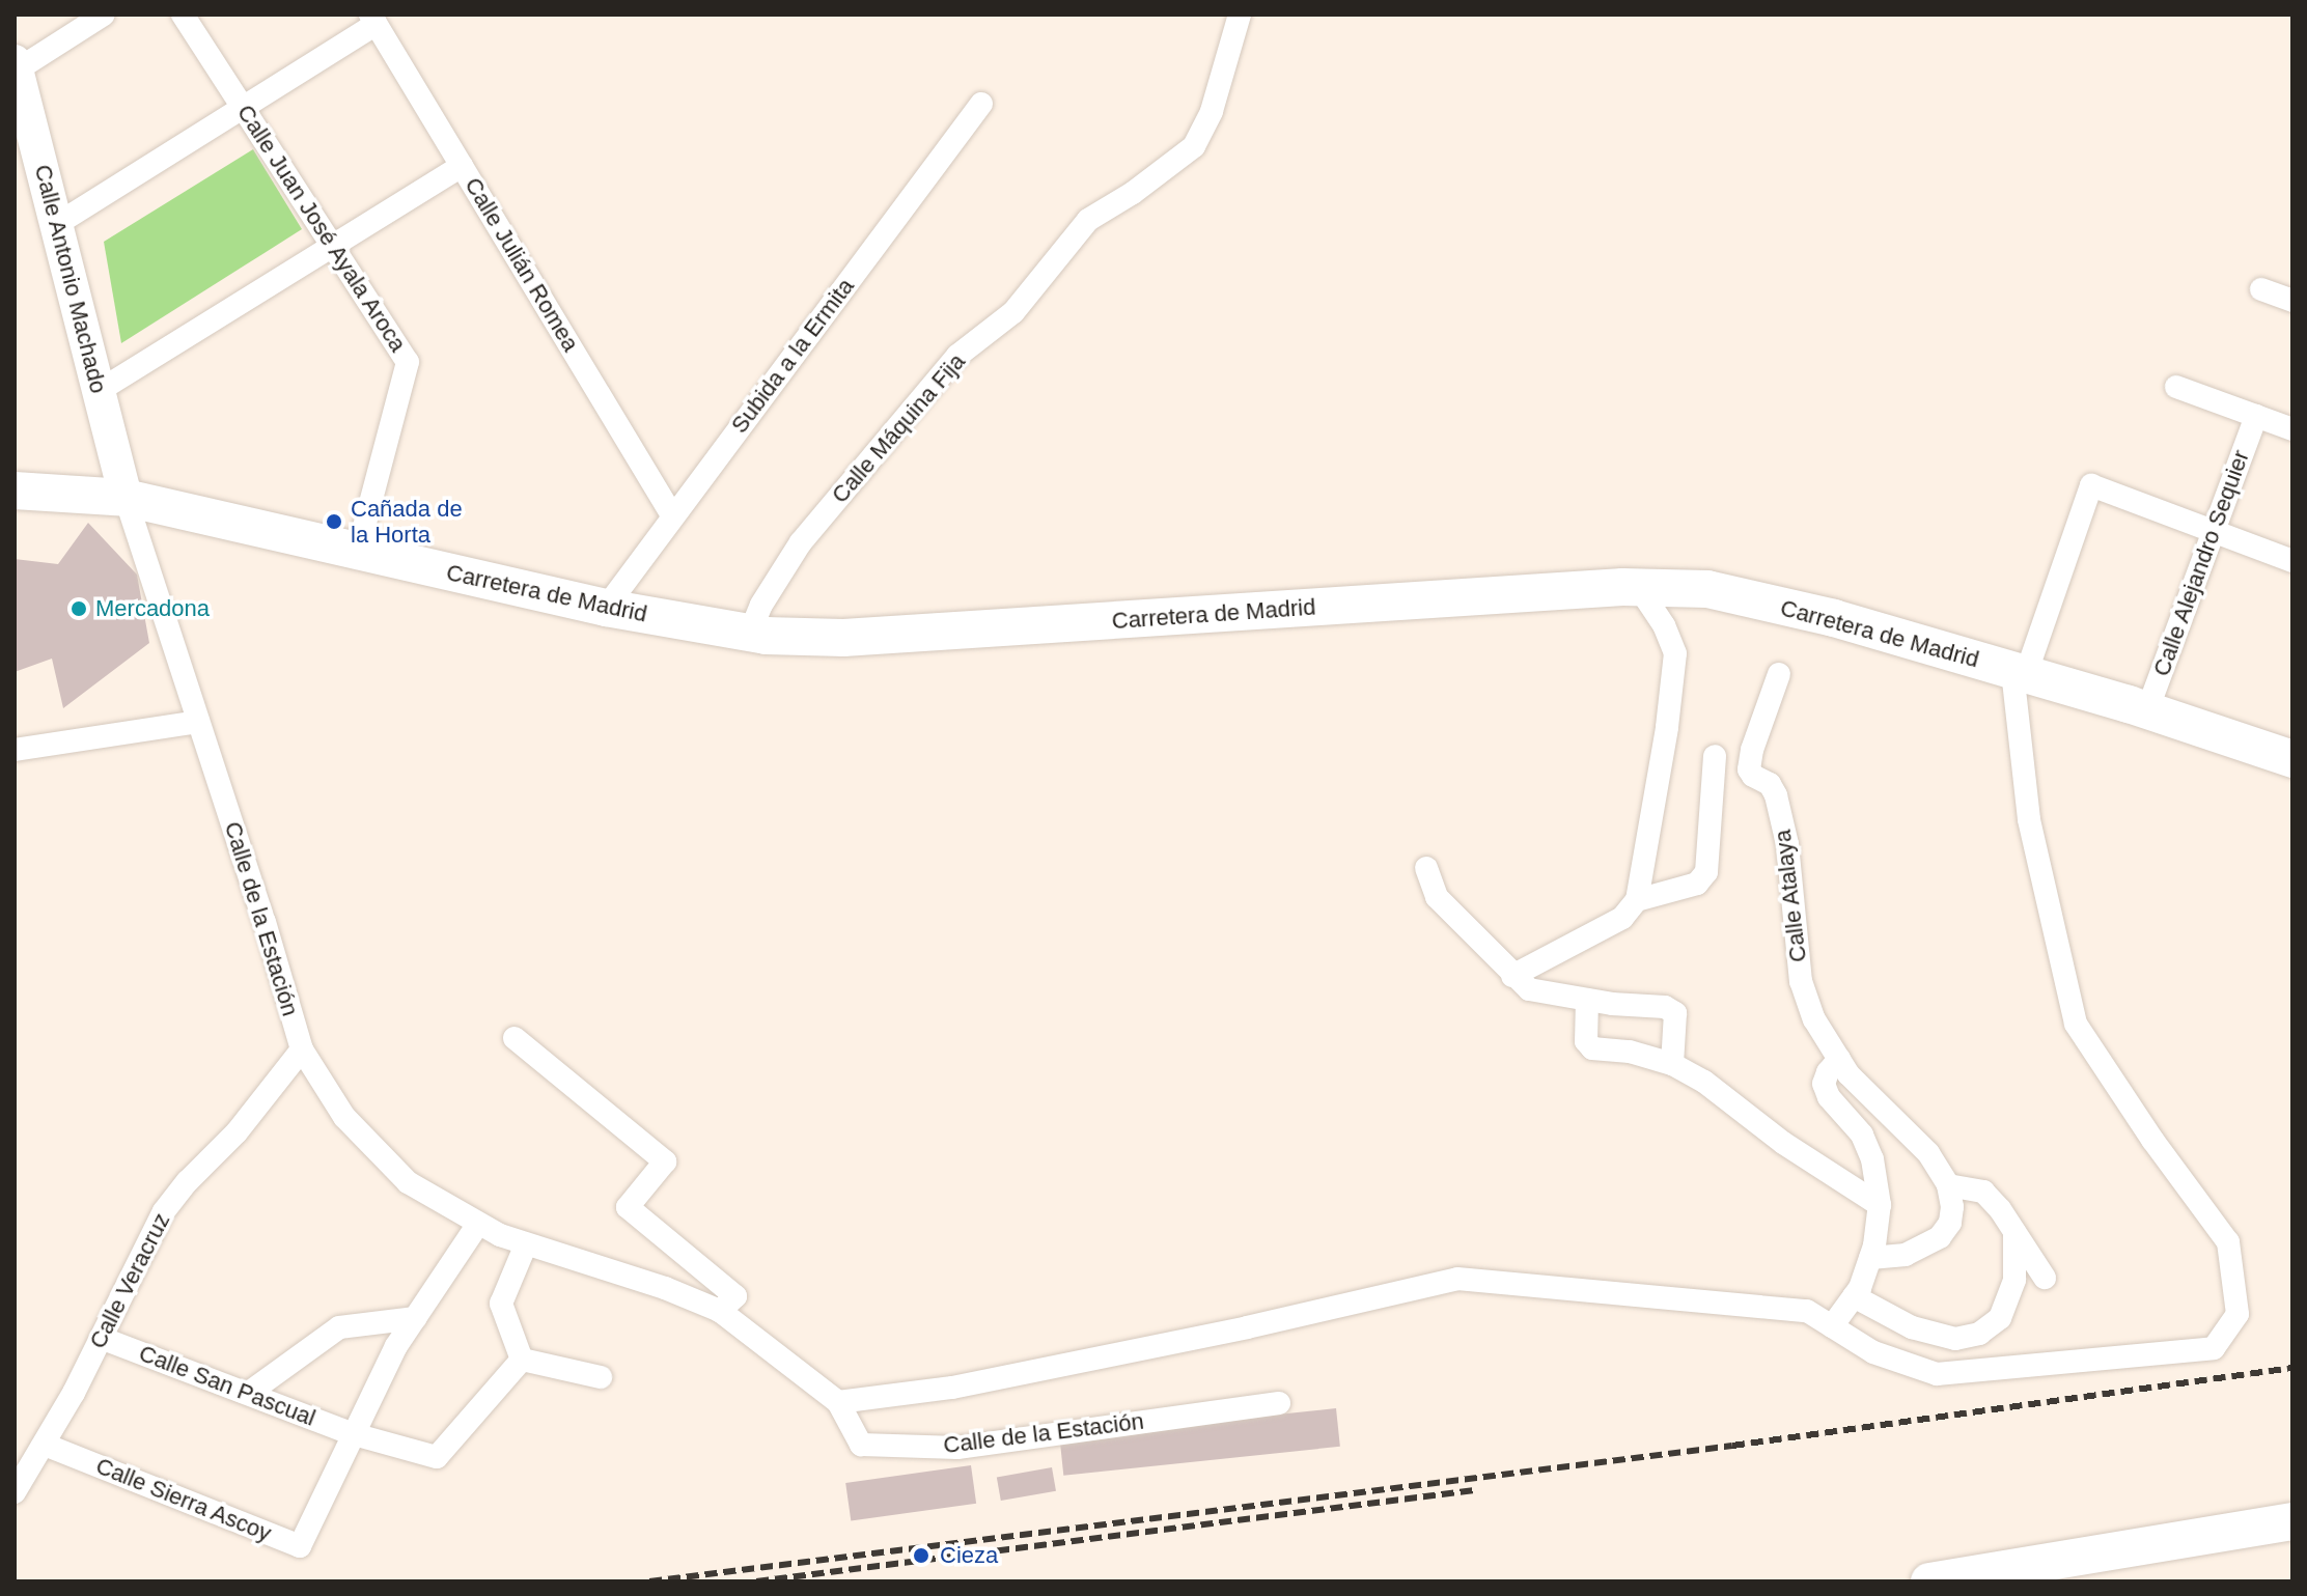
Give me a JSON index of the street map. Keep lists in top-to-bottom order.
{
  "streets": {
    "main road": ["Calle Antonio Machado", "Carretera de Madrid"],
    "street": [
      "Calle Juan José Ayala Aroca",
      "Calle Julián Romea",
      "Subida a la Ermita",
      "Calle Máquina Fija",
      "Calle Alejandro Sequier",
      "Calle Atalaya",
      "Calle de la Estación",
      "Calle Veracruz",
      "Calle San Pascual",
      "Calle Sierra Ascoy"
    ]
  },
  "crossings": [
    ["Calle Juan José Ayala Aroca", "Carretera de Madrid"],
    ["Calle Julián Romea", "Subida a la Ermita"],
    ["Calle Antonio Machado", "Carretera de Madrid"],
    ["Calle Antonio Machado", "Calle de la Estación"],
    ["Subida a la Ermita", "Carretera de Madrid"],
    ["Calle Máquina Fija", "Carretera de Madrid"],
    ["Calle Alejandro Sequier", "Carretera de Madrid"],
    ["Carretera de Madrid", "Calle de la Estación"],
    ["Calle de la Estación", "Calle Veracruz"],
    ["Calle Veracruz", "Calle San Pascual"],
    ["Calle Veracruz", "Calle Sierra Ascoy"],
    ["Calle San Pascual", "Calle Sierra Ascoy"]
  ],
  "places": ["Cañada de la Horta", "Mercadona", "Cieza"]
}
